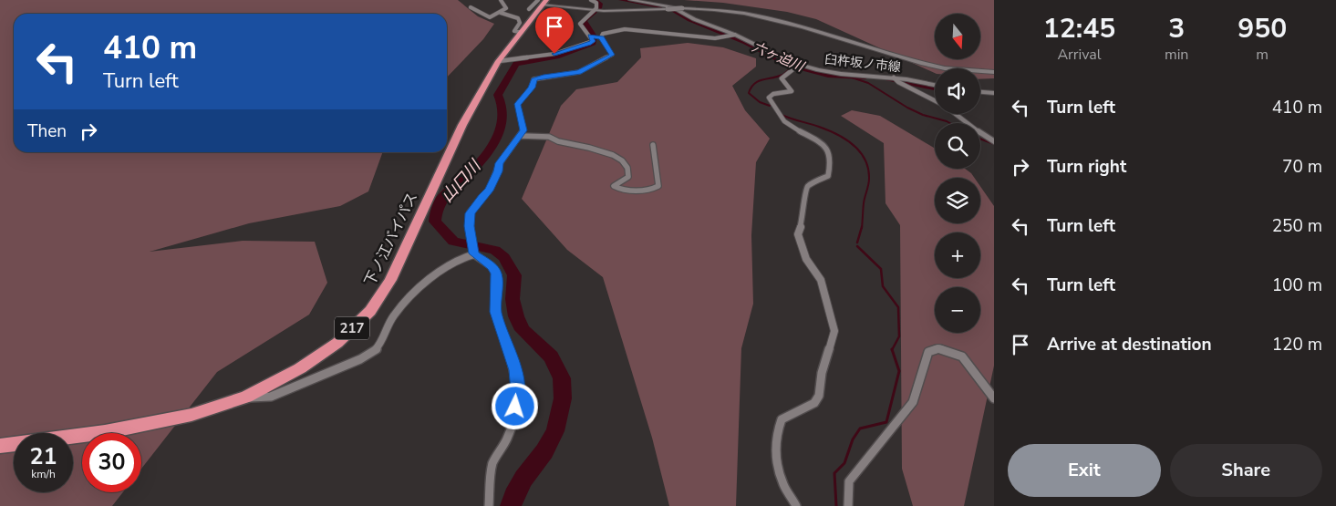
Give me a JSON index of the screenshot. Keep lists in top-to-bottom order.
{
  "streets": {
    "highway": ["下ノ江バイパス", "217"],
    "main road": ["臼杵坂ノ市線"]
  },
  "water": ["六ヶ迫川", "山口川"],
  "north": "bottom",
  "page": {
    "eta": [
      "12:45",
      "Arrival",
      "3",
      "min",
      "950",
      "m"
    ],
    "map_buttons": ["+", "−"],
    "turn": ["410 m", "Turn left"],
    "list": [
      {
        "name": "Turn left",
        "value": "410 m"
      },
      {
        "name": "Turn right",
        "value": "70 m"
      },
      {
        "name": "Turn left",
        "value": "250 m"
      },
      {
        "name": "Turn left",
        "value": "100 m"
      },
      {
        "name": "Arrive at destination",
        "value": "120 m"
      }
    ],
    "then": "Then",
    "speed": "21 km/h",
    "limit": "30",
    "buttons": ["Exit", "Share"]
  }
}
